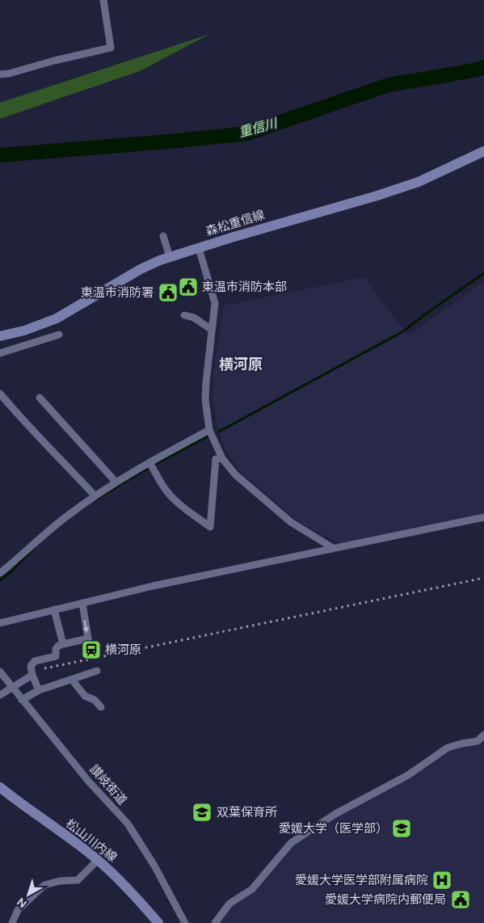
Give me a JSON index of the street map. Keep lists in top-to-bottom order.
{
  "streets": {
    "main road": ["森松重信線", "松山川内線"],
    "street": ["讃岐街道"]
  },
  "districts": ["横河原"],
  "water": ["重信川"],
  "places": {
    "public building": ["東温市消防本部", "東温市消防署", "愛媛大学病院内郵便局"],
    "station": ["横河原"],
    "school or university": ["双葉保育所", "愛媛大学（医学部）"],
    "hospital": ["愛媛大学医学部附属病院"]
  },
  "north": "bottom left"
}
